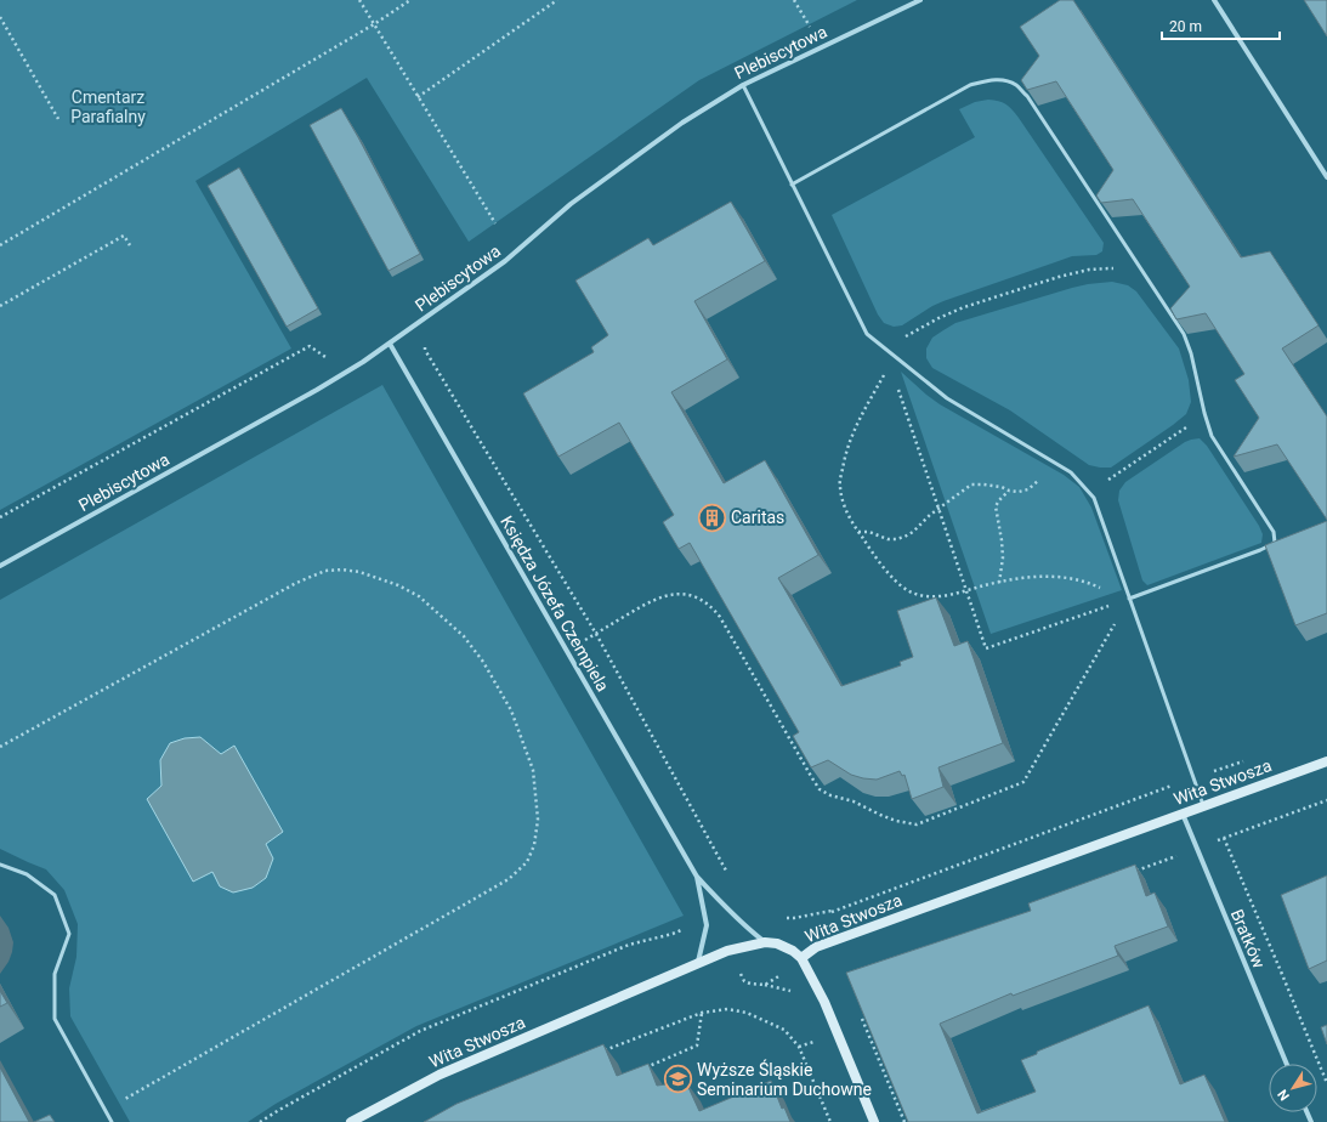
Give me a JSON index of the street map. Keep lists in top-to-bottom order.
{
  "streets": {
    "street": [
      "Plebiscytowa",
      "Księdza Józefa Czempiela",
      "Wita Stwosza",
      "Bratków"
    ]
  },
  "crossings": [
    ["Plebiscytowa", "Księdza Józefa Czempiela"],
    ["Księdza Józefa Czempiela", "Wita Stwosza"],
    ["Wita Stwosza", "Bratków"]
  ],
  "parks": ["Cmentarz Parafialny"],
  "places": {
    "building": ["Caritas"],
    "school or university": ["Wyższe Śląskie Seminarium Duchowne"]
  },
  "scale_bar": "20 m",
  "north": "bottom left"
}
